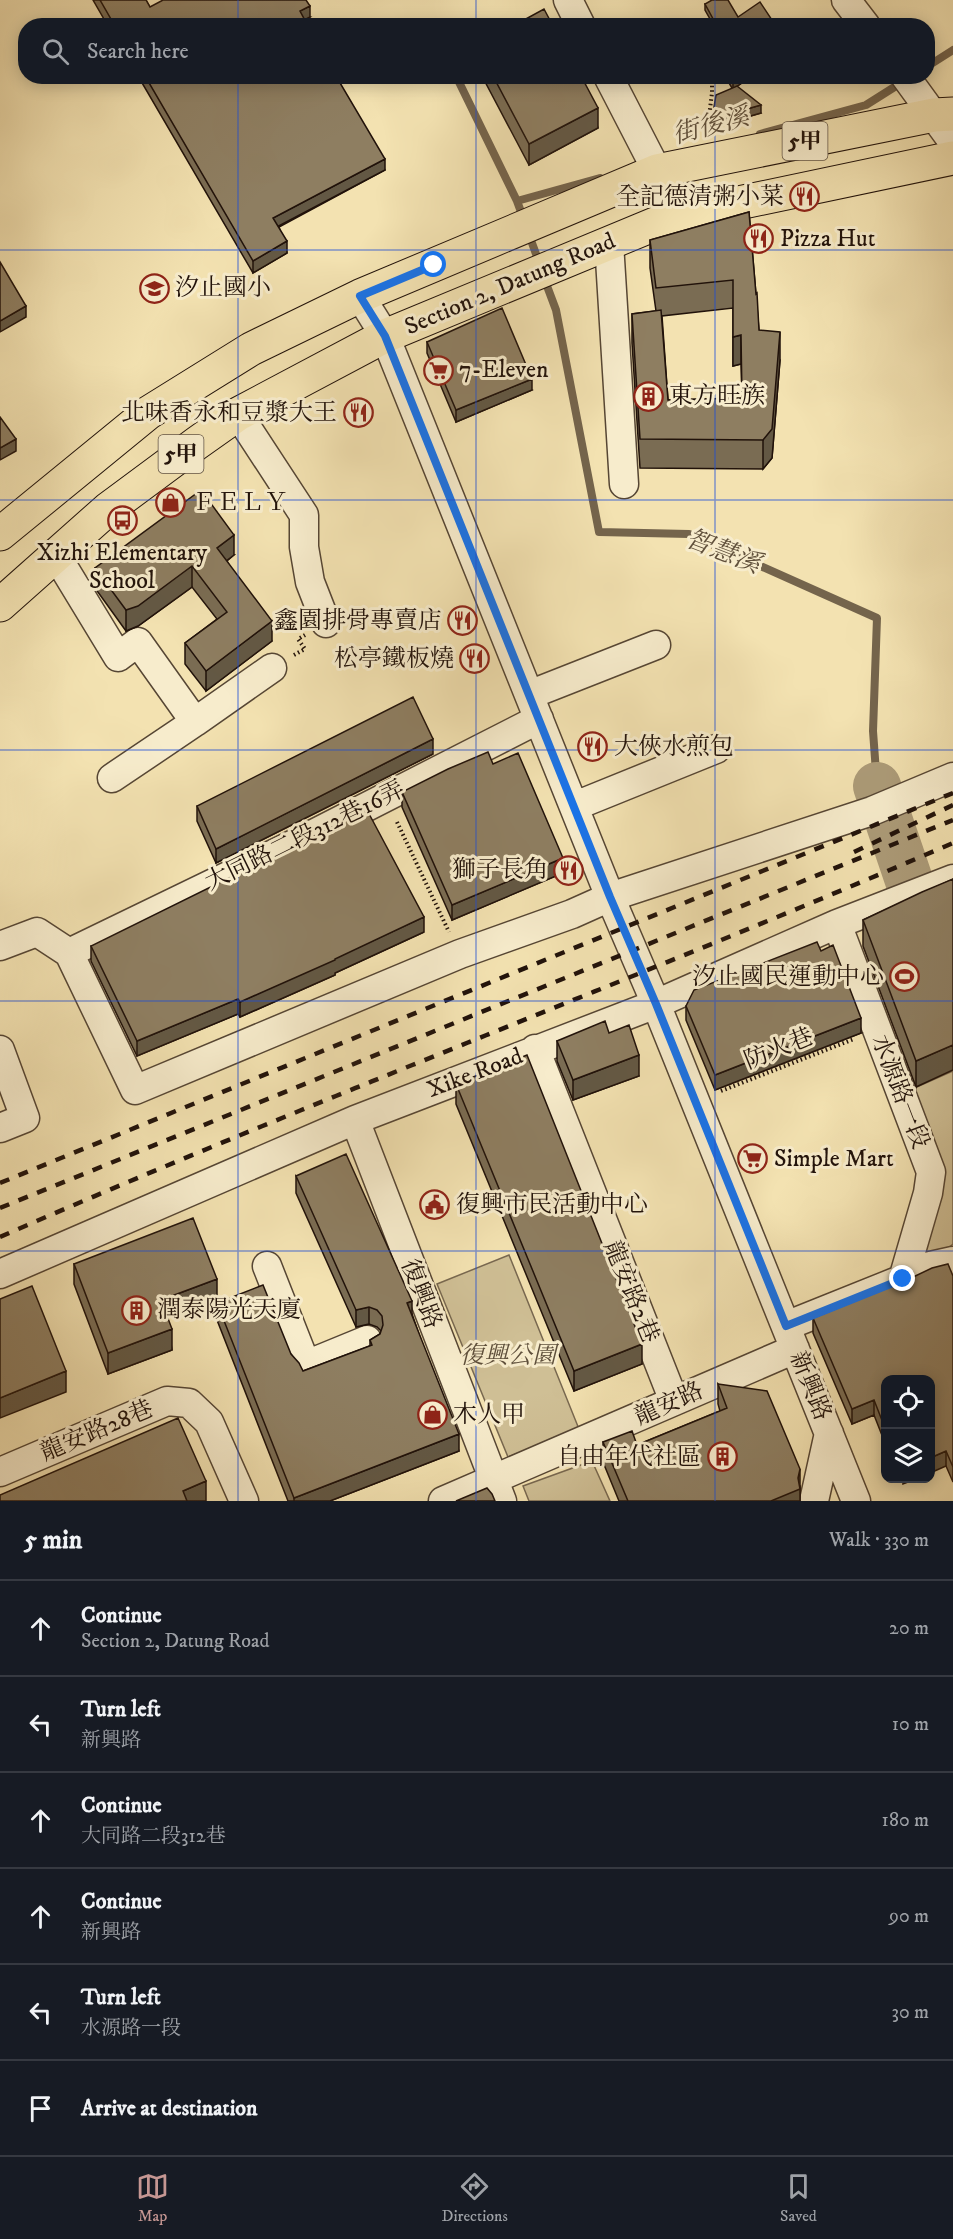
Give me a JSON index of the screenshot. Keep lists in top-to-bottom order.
{
  "streets": {
    "main road": ["5甲", "Section 2, Datung Road"],
    "street": [
      "大同路二段312巷16弄",
      "Xike Road",
      "水源路一段",
      "龍安路2巷",
      "復興路",
      "新興路",
      "龍安路",
      "龍安路28巷"
    ],
    "path": ["防火巷"]
  },
  "crossings": [
    ["Section 2, Datung Road", "新興路"],
    ["大同路二段312巷16弄", "新興路"],
    ["防火巷", "水源路一段"],
    ["防火巷", "新興路"],
    ["Xike Road", "水源路一段"],
    ["Xike Road", "龍安路2巷"],
    ["Xike Road", "復興路"],
    ["Xike Road", "新興路"],
    ["龍安路2巷", "龍安路"],
    ["復興路", "龍安路"],
    ["新興路", "龍安路"]
  ],
  "water": ["街後溪", "智慧溪"],
  "parks": ["復興公園"],
  "places": {
    "restaurant": [
      "全記德清粥小菜",
      "Pizza Hut",
      "北味香永和豆漿大王",
      "鑫園排骨專賣店",
      "松亭鐵板燒",
      "大俠水煎包",
      "獅子長角"
    ],
    "school or university": ["汐止國小"],
    "supermarket": ["7-Eleven", "Simple Mart"],
    "building": ["東方旺族", "潤泰陽光天廈", "自由年代社區"],
    "shop": ["ＦＥＬＹ", "木人甲"],
    "bus stop": ["Xizhi Elementary School"],
    "sports": ["汐止國民運動中心"],
    "public building": ["復興市民活動中心"]
  },
  "page": {
    "search": "Search here",
    "heading": ["5 min", "Walk · 330 m"],
    "list": [
      ["Continue", "Section 2, Datung Road", "20 m"],
      ["Turn left", "新興路", "10 m"],
      ["Continue", "大同路二段312巷", "180 m"],
      ["Continue", "新興路", "90 m"],
      ["Turn left", "水源路一段", "30 m"],
      "Arrive at destination"
    ],
    "nav": ["Map", "Directions", "Saved"]
  }
}
